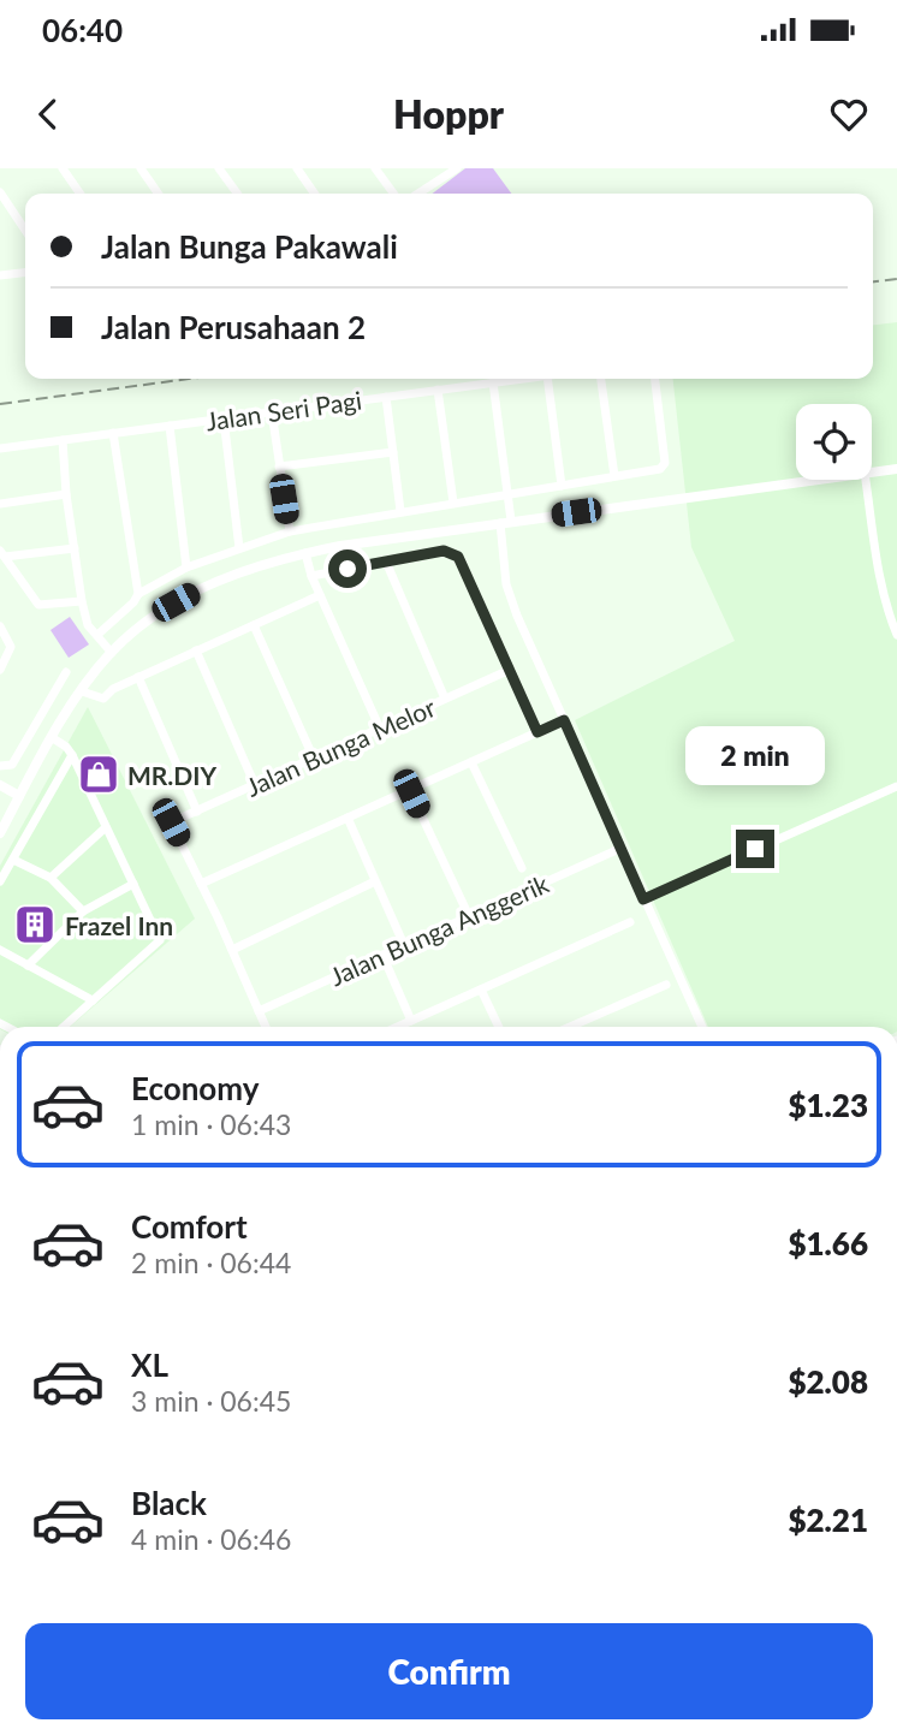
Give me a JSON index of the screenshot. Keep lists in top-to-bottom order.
{
  "streets": {
    "street": ["Jalan Seri Pagi", "Jalan Bunga Melor", "Jalan Bunga Anggerik"]
  },
  "places": {
    "shop": ["MR.DIY"],
    "building": ["Frazel Inn"]
  },
  "page": {
    "status": "06:40",
    "header": "Hoppr",
    "banner": ["Jalan Bunga Pakawali", "Jalan Perusahaan 2"],
    "bubble": "2 min",
    "list": [
      {
        "name": "Economy",
        "note": "1 min · 06:43",
        "value": "$1.23"
      },
      {
        "name": "Comfort",
        "note": "2 min · 06:44",
        "value": "$1.66"
      },
      {
        "name": "XL",
        "note": "3 min · 06:45",
        "value": "$2.08"
      },
      {
        "name": "Black",
        "note": "4 min · 06:46",
        "value": "$2.21"
      }
    ],
    "buttons": "Confirm"
  }
}
